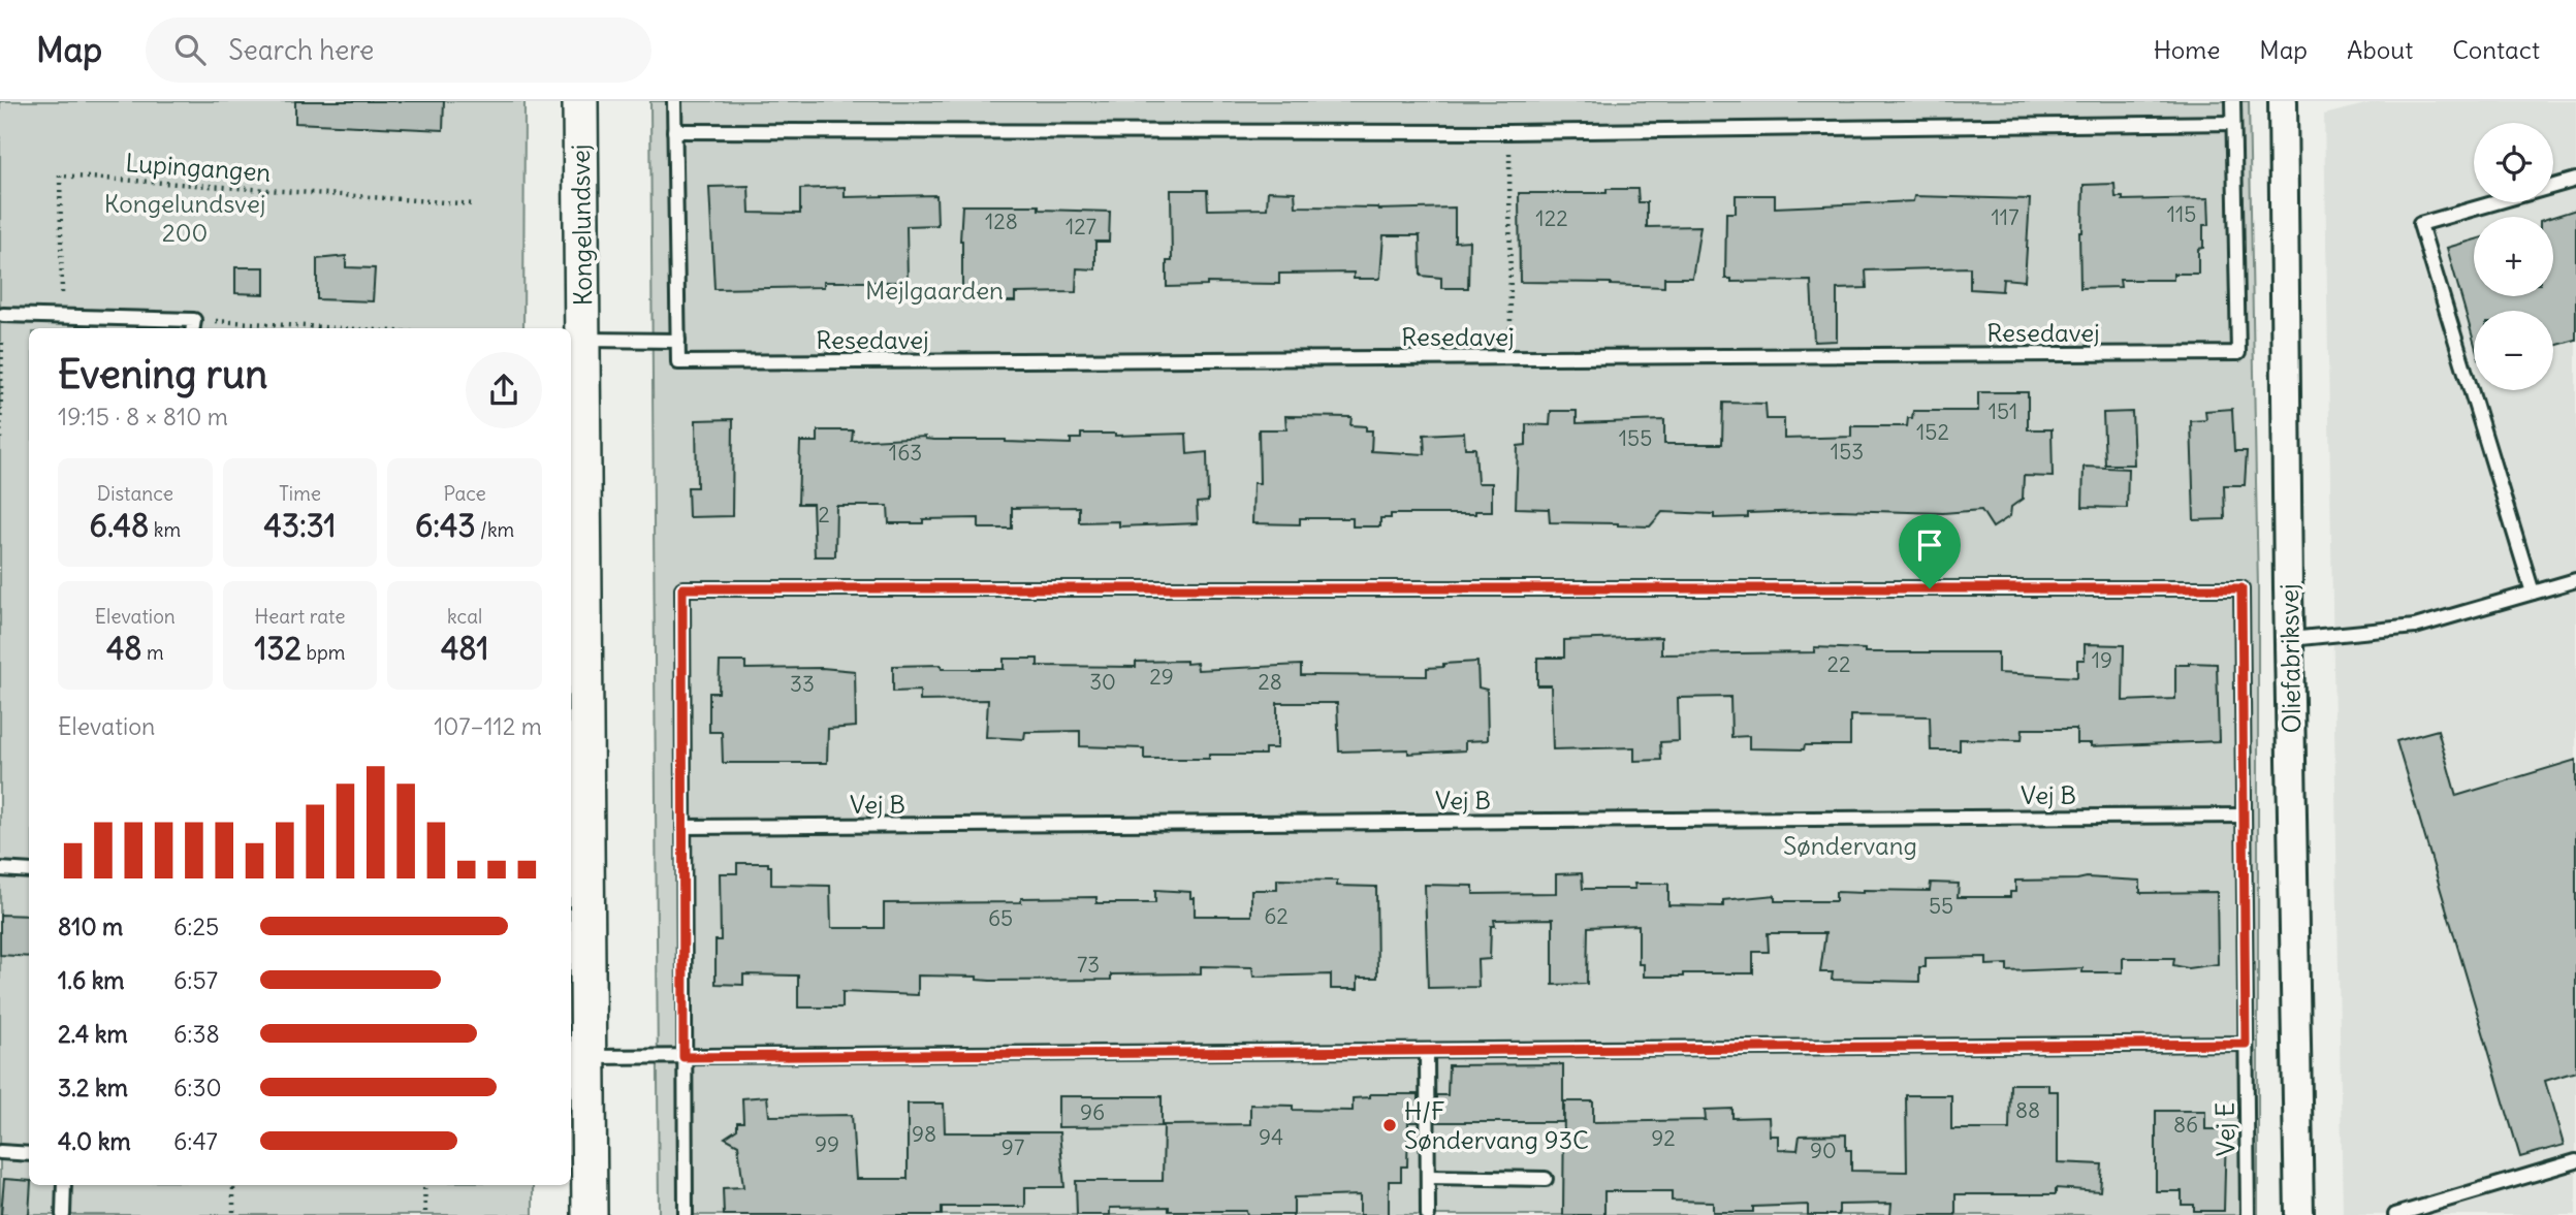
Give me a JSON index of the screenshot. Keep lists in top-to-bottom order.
{
  "streets": {
    "street": ["Kongelundsvej", "Oliefabriksvej"],
    "lane": ["Resedavej", "Vej B", "Vej E"],
    "path": ["Lupingangen"]
  },
  "crossings": [
    ["Vej B", "Vej E"]
  ],
  "parks": ["Kongelundsvej 200", "Mejlgaarden", "Søndervang"],
  "places": ["H/F Søndervang 93C"],
  "house_numbers": [
    "115",
    "117",
    "122",
    "128",
    "127",
    "151",
    "152",
    "155",
    "153",
    "163",
    "2",
    "19",
    "22",
    "29",
    "30",
    "28",
    "33",
    "55",
    "62",
    "65",
    "73",
    "88",
    "96",
    "86",
    "98",
    "94",
    "92",
    "99",
    "97",
    "90"
  ],
  "page": {
    "header": "Map",
    "search": "Search here",
    "nav": [
      "Home",
      "Map",
      "About",
      "Contact"
    ],
    "map_buttons": ["+", "−"],
    "heading": ["Evening run", "19:15 · 8 × 810 m"],
    "stats": [
      ["Distance", "6.48 km"],
      ["Time", "43:31"],
      ["Pace", "6:43 /km"],
      ["Elevation", "48 m"],
      ["Heart rate", "132 bpm"],
      ["kcal", "481"]
    ],
    "chart": ["Elevation", "107–112 m"],
    "list": [
      {
        "name": "810 m",
        "note": "6:25"
      },
      {
        "name": "1.6 km",
        "note": "6:57"
      },
      {
        "name": "2.4 km",
        "note": "6:38"
      },
      {
        "name": "3.2 km",
        "note": "6:30"
      },
      {
        "name": "4.0 km",
        "note": "6:47"
      }
    ]
  }
}
